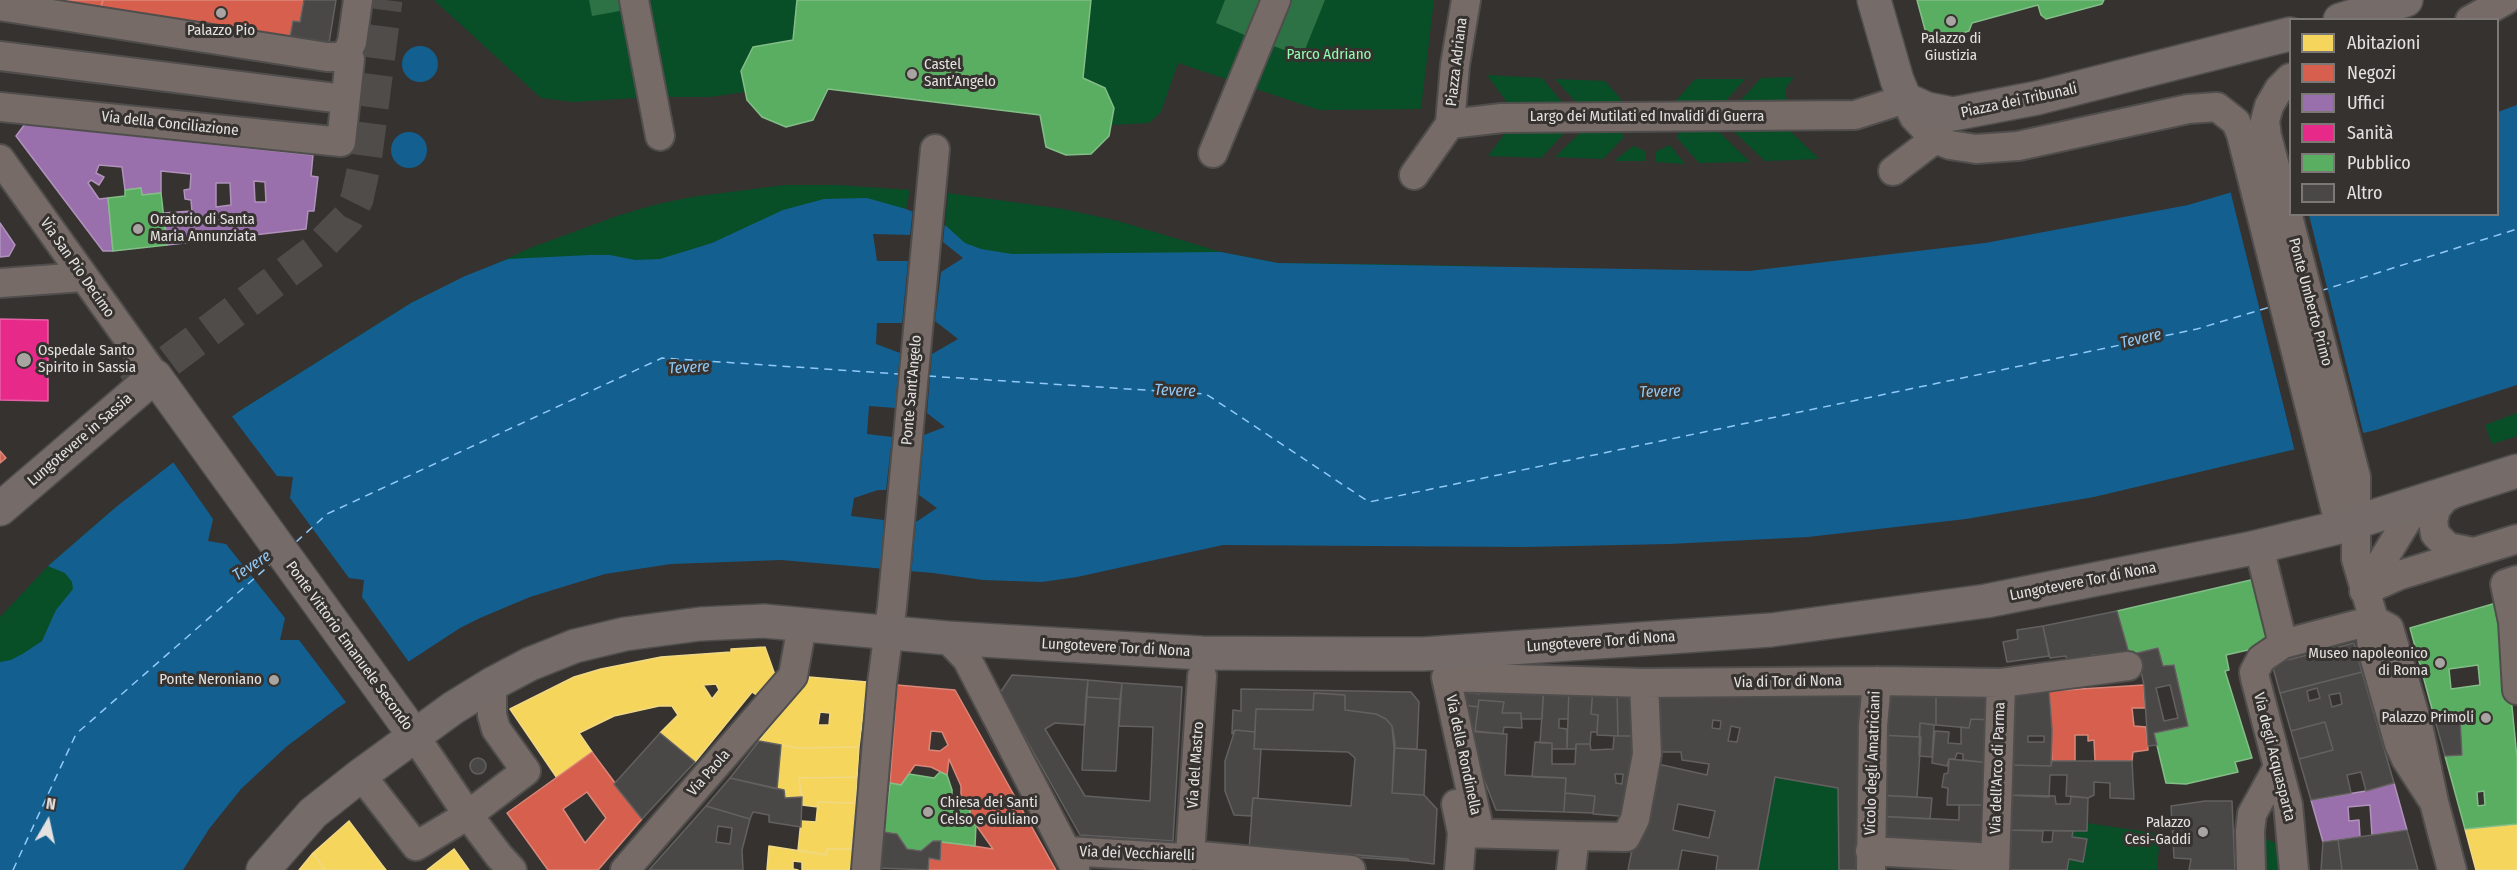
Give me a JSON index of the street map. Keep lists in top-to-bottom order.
{
  "streets": {
    "main road": [
      "Piazza dei Tribunali",
      "Lungotevere in Sassia",
      "Lungotevere Tor di Nona",
      "Ponte Vittorio Emanuele Secondo"
    ],
    "street": [
      "Piazza Adriana",
      "Largo dei Mutilati ed Invalidi di Guerra",
      "Via della Conciliazione",
      "Via San Pio Decimo",
      "Ponte Umberto Primo",
      "Ponte Sant'Angelo",
      "Via di Tor di Nona",
      "Via della Rondinella",
      "Via degli Acquasparta",
      "Vicolo degli Amatriciani",
      "Via del Mastro",
      "Via dell'Arco di Parma",
      "Via Paola",
      "Via dei Vecchiarelli"
    ]
  },
  "crossings": [
    ["Piazza Adriana", "Largo dei Mutilati ed Invalidi di Guerra"],
    ["Piazza dei Tribunali", "Largo dei Mutilati ed Invalidi di Guerra"],
    ["Via San Pio Decimo", "Lungotevere in Sassia"],
    ["Via San Pio Decimo", "Ponte Vittorio Emanuele Secondo"],
    ["Ponte Umberto Primo", "Lungotevere Tor di Nona"],
    ["Ponte Sant'Angelo", "Lungotevere Tor di Nona"],
    ["Lungotevere in Sassia", "Ponte Vittorio Emanuele Secondo"],
    ["Lungotevere Tor di Nona", "Ponte Vittorio Emanuele Secondo"],
    ["Lungotevere Tor di Nona", "Via Paola"],
    ["Via di Tor di Nona", "Via della Rondinella"],
    ["Via di Tor di Nona", "Vicolo degli Amatriciani"],
    ["Via di Tor di Nona", "Via dell'Arco di Parma"],
    ["Via del Mastro", "Via dei Vecchiarelli"]
  ],
  "water": ["Tevere"],
  "parks": ["Parco Adriano"],
  "places": [
    "Palazzo Pio",
    "Palazzo di Giustizia",
    "Castel Sant’Angelo",
    "Oratorio di Santa Maria Annunziata",
    "Ospedale Santo Spirito in Sassia",
    "Museo napoleonico di Roma",
    "Ponte Neroniano",
    "Palazzo Primoli",
    "Chiesa dei Santi Celso e Giuliano",
    "Palazzo Cesi-Gaddi"
  ],
  "legend": [
    "Abitazioni",
    "Negozi",
    "Uffici",
    "Sanità",
    "Pubblico",
    "Altro"
  ],
  "north": "top"
}
